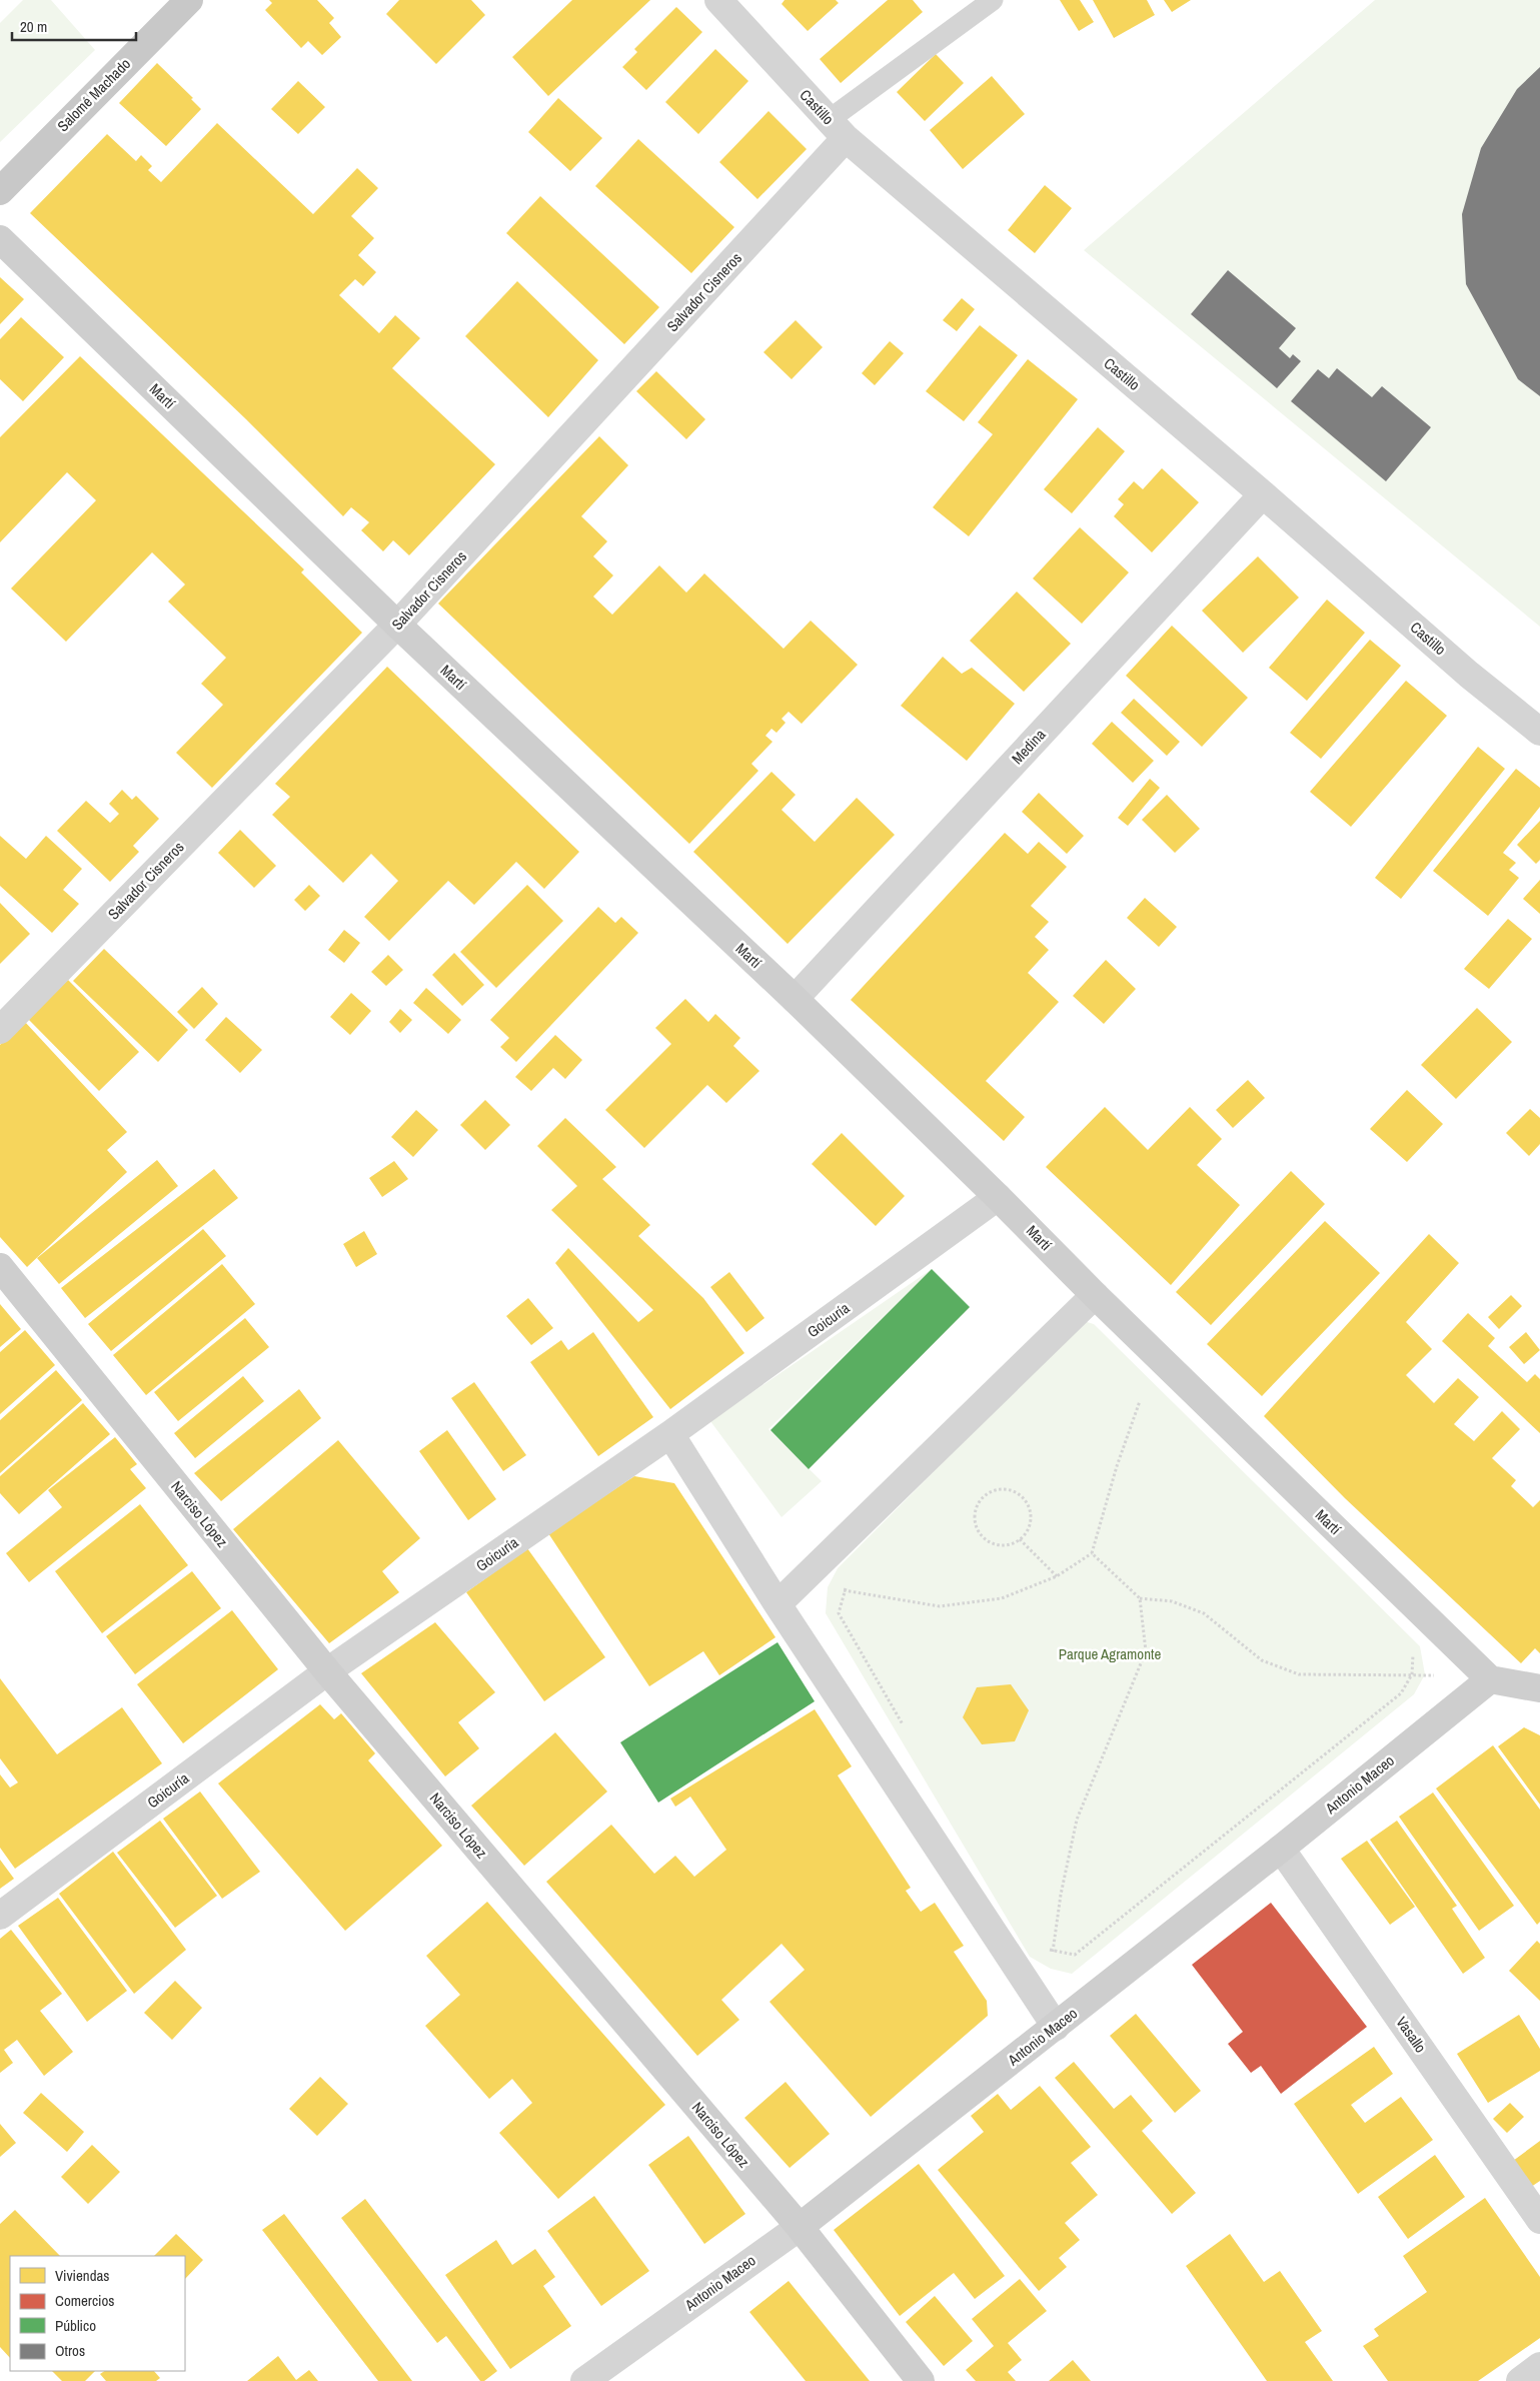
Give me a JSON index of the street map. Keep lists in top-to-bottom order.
{
  "streets": {
    "main road": ["Salomé Machado"],
    "street": [
      "Castillo",
      "Salvador Cisneros",
      "Martí",
      "Medina",
      "Goicuría",
      "Narciso López",
      "Antonio Maceo",
      "Vasallo"
    ]
  },
  "crossings": [
    ["Castillo", "Salvador Cisneros"],
    ["Castillo", "Medina"],
    ["Salvador Cisneros", "Martí"],
    ["Martí", "Medina"],
    ["Martí", "Goicuría"],
    ["Martí", "Antonio Maceo"],
    ["Goicuría", "Narciso López"],
    ["Narciso López", "Antonio Maceo"],
    ["Antonio Maceo", "Vasallo"]
  ],
  "parks": ["Parque Agramonte"],
  "legend": [
    "Viviendas",
    "Comercios",
    "Público",
    "Otros"
  ],
  "scale_bar": "20 m"
}
